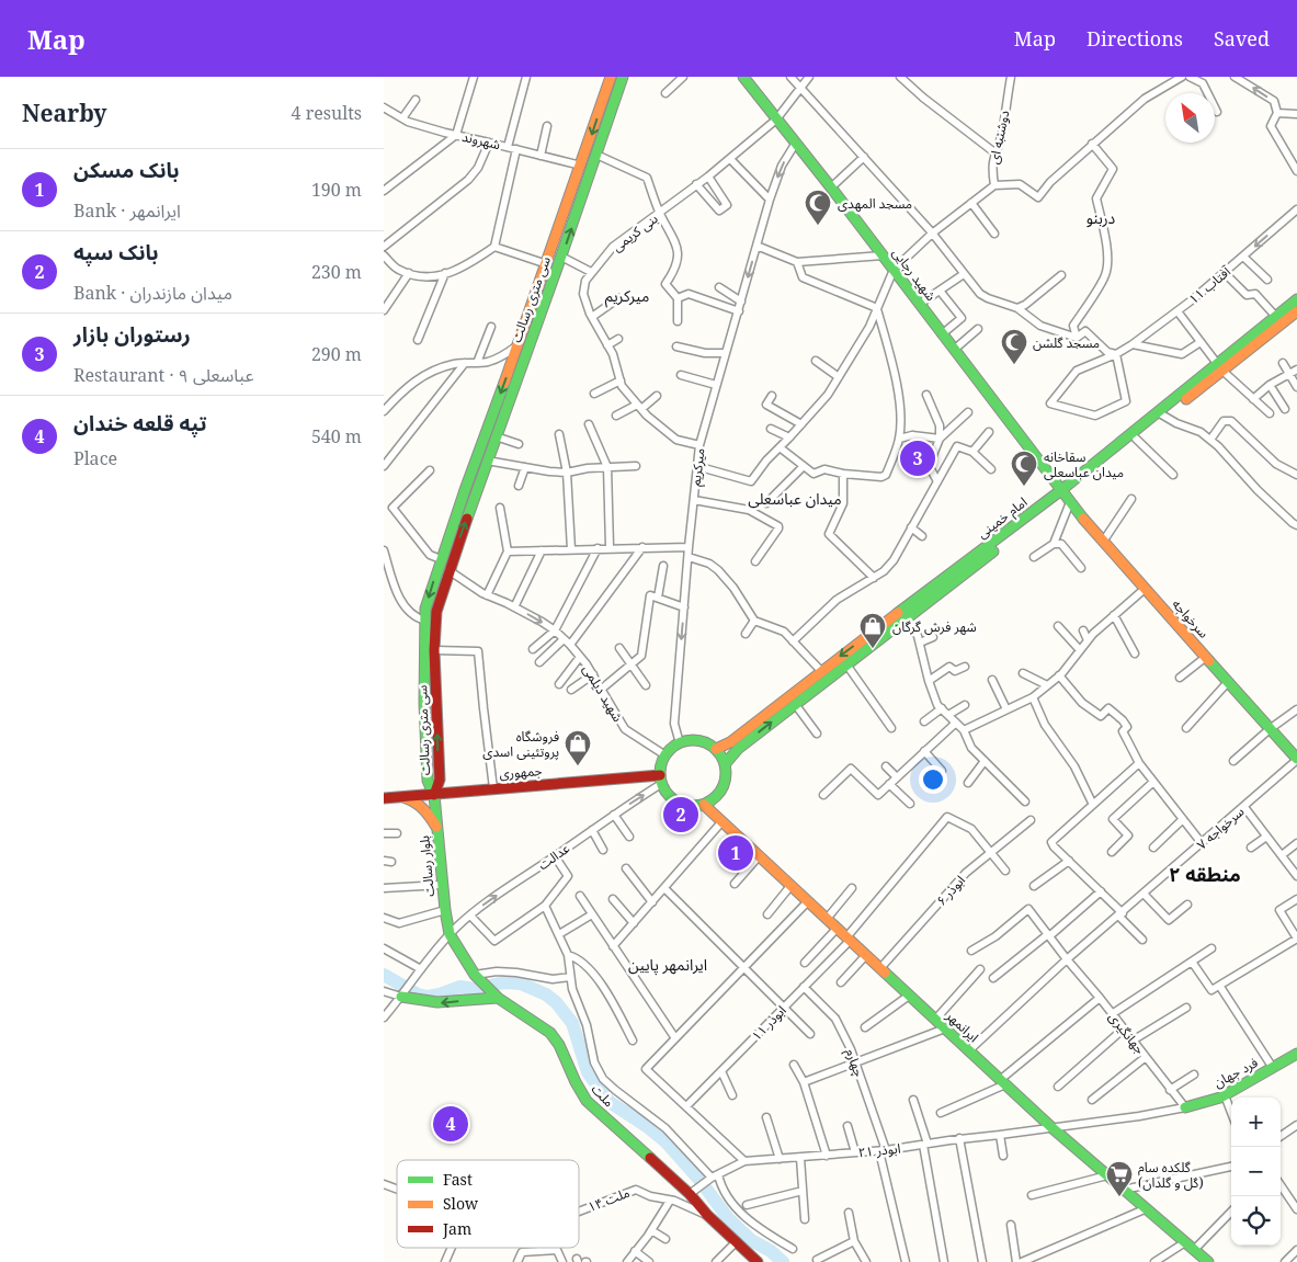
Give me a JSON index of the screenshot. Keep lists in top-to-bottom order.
{
  "streets": {
    "main road": [
      "شهید رجایی",
      "سی متری رسالت",
      "امام خمینی",
      "سرخواجه",
      "جمهوری",
      "بلوار رسالت",
      "ایرانمهر",
      "فرد جهان",
      "ملت"
    ],
    "street": [
      "دوشنبه ای",
      "شهروند",
      "بنی کریمی",
      "آفتاب ۱۱",
      "میرکریم",
      "شهید دیلمی",
      "سرخواجه ۷",
      "عدالت",
      "ابوذر ۶",
      "ابوذر ۱۱",
      "جهانگیری",
      "چهارم",
      "۲۱ ابوذر",
      "۱۴ ملت"
    ]
  },
  "crossings": [
    ["دوشنبه ای", "شهید رجایی"],
    ["شهروند", "سی متری رسالت"],
    ["بنی کریمی", "شهید رجایی"],
    ["بنی کریمی", "میرکریم"],
    ["شهید رجایی", "میرکریم"],
    ["شهید رجایی", "امام خمینی"],
    ["شهید رجایی", "سرخواجه"],
    ["سی متری رسالت", "شهید دیلمی"],
    ["سی متری رسالت", "جمهوری"],
    ["سی متری رسالت", "بلوار رسالت"],
    ["میرکریم", "امام خمینی"],
    ["میرکریم", "شهید دیلمی"],
    ["میرکریم", "جمهوری"],
    ["میرکریم", "عدالت"],
    ["میرکریم", "ایرانمهر"],
    ["امام خمینی", "سرخواجه"],
    ["امام خمینی", "شهید دیلمی"],
    ["امام خمینی", "جمهوری"],
    ["امام خمینی", "عدالت"],
    ["امام خمینی", "ایرانمهر"],
    ["سرخواجه", "سرخواجه ۷"],
    ["شهید دیلمی", "جمهوری"],
    ["شهید دیلمی", "عدالت"],
    ["شهید دیلمی", "ایرانمهر"],
    ["جمهوری", "عدالت"],
    ["جمهوری", "بلوار رسالت"],
    ["جمهوری", "ایرانمهر"],
    ["سرخواجه ۷", "ایرانمهر"],
    ["سرخواجه ۷", "جهانگیری"],
    ["عدالت", "بلوار رسالت"],
    ["عدالت", "ایرانمهر"],
    ["عدالت", "ملت"],
    ["بلوار رسالت", "ملت"],
    ["ابوذر ۶", "ابوذر ۱۱"],
    ["ابوذر ۶", "ایرانمهر"],
    ["ابوذر ۱۱", "ایرانمهر"],
    ["ابوذر ۱۱", "چهارم"],
    ["ایرانمهر", "۲۱ ابوذر"],
    ["جهانگیری", "فرد جهان"],
    ["جهانگیری", "۲۱ ابوذر"],
    ["چهارم", "۲۱ ابوذر"],
    ["فرد جهان", "۲۱ ابوذر"],
    ["ملت", "۲۱ ابوذر"],
    ["ملت", "۱۴ ملت"]
  ],
  "one_way": ["میرکریم", "عدالت"],
  "districts": [
    "دربنو",
    "میرکریم",
    "میدان عباسعلی",
    "منطقه ۲",
    "ایرانمهر پایین"
  ],
  "places": {
    "mosque": ["مسجد المهدی", "مسجد گلشن", "سقاخانه میدان عباسعلی"],
    "shop": ["شهر فرش گرگان", "فروشگاه پروتئینی اسدی"],
    "supermarket": ["گلکده سام (گل و گلدان)"]
  },
  "legend": ["Fast", "Slow", "Jam"],
  "north": "top left",
  "page": {
    "header": "Map",
    "nav": ["Map", "Directions", "Saved"],
    "heading": ["Nearby", "4 results"],
    "list": [
      {
        "mark": "1",
        "name": "بانک مسکن",
        "note": "Bank · ایرانمهر",
        "value": "190 m"
      },
      {
        "mark": "2",
        "name": "بانک سپه",
        "note": "Bank · میدان مازندران",
        "value": "230 m"
      },
      {
        "mark": "3",
        "name": "رستوران بازار",
        "note": "Restaurant · ۹ عباسعلی",
        "value": "290 m"
      },
      {
        "mark": "4",
        "name": "تپه قلعه خندان",
        "note": "Place",
        "value": "540 m"
      }
    ],
    "pins": [
      "3",
      "2",
      "1",
      "4"
    ],
    "map_buttons": ["+", "−"]
  }
}
